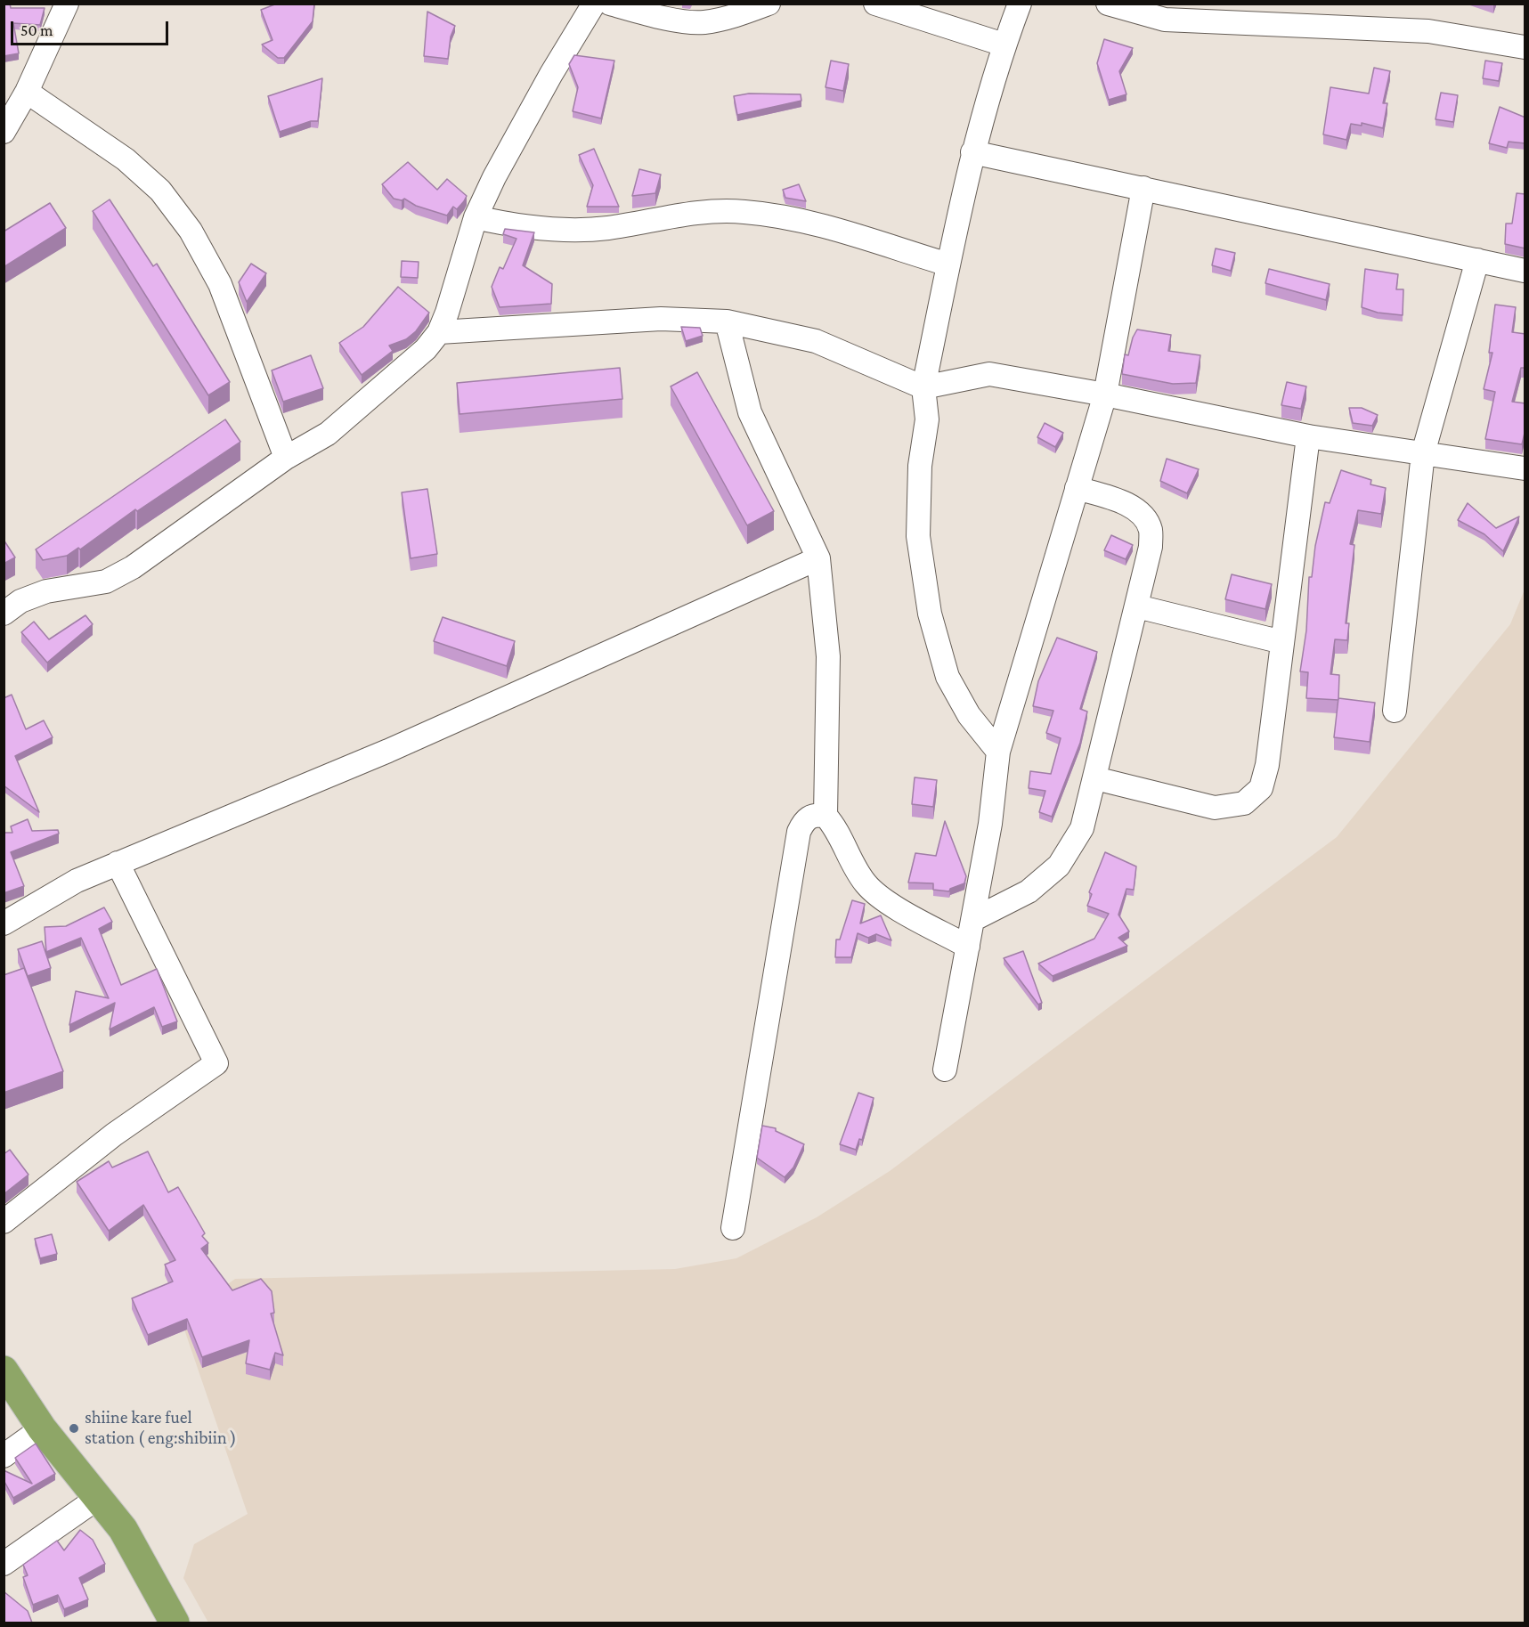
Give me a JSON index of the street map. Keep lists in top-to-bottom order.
{
  "places": ["shiine kare fuel station ( eng:shibiin )"],
  "scale_bar": "50 m"
}
